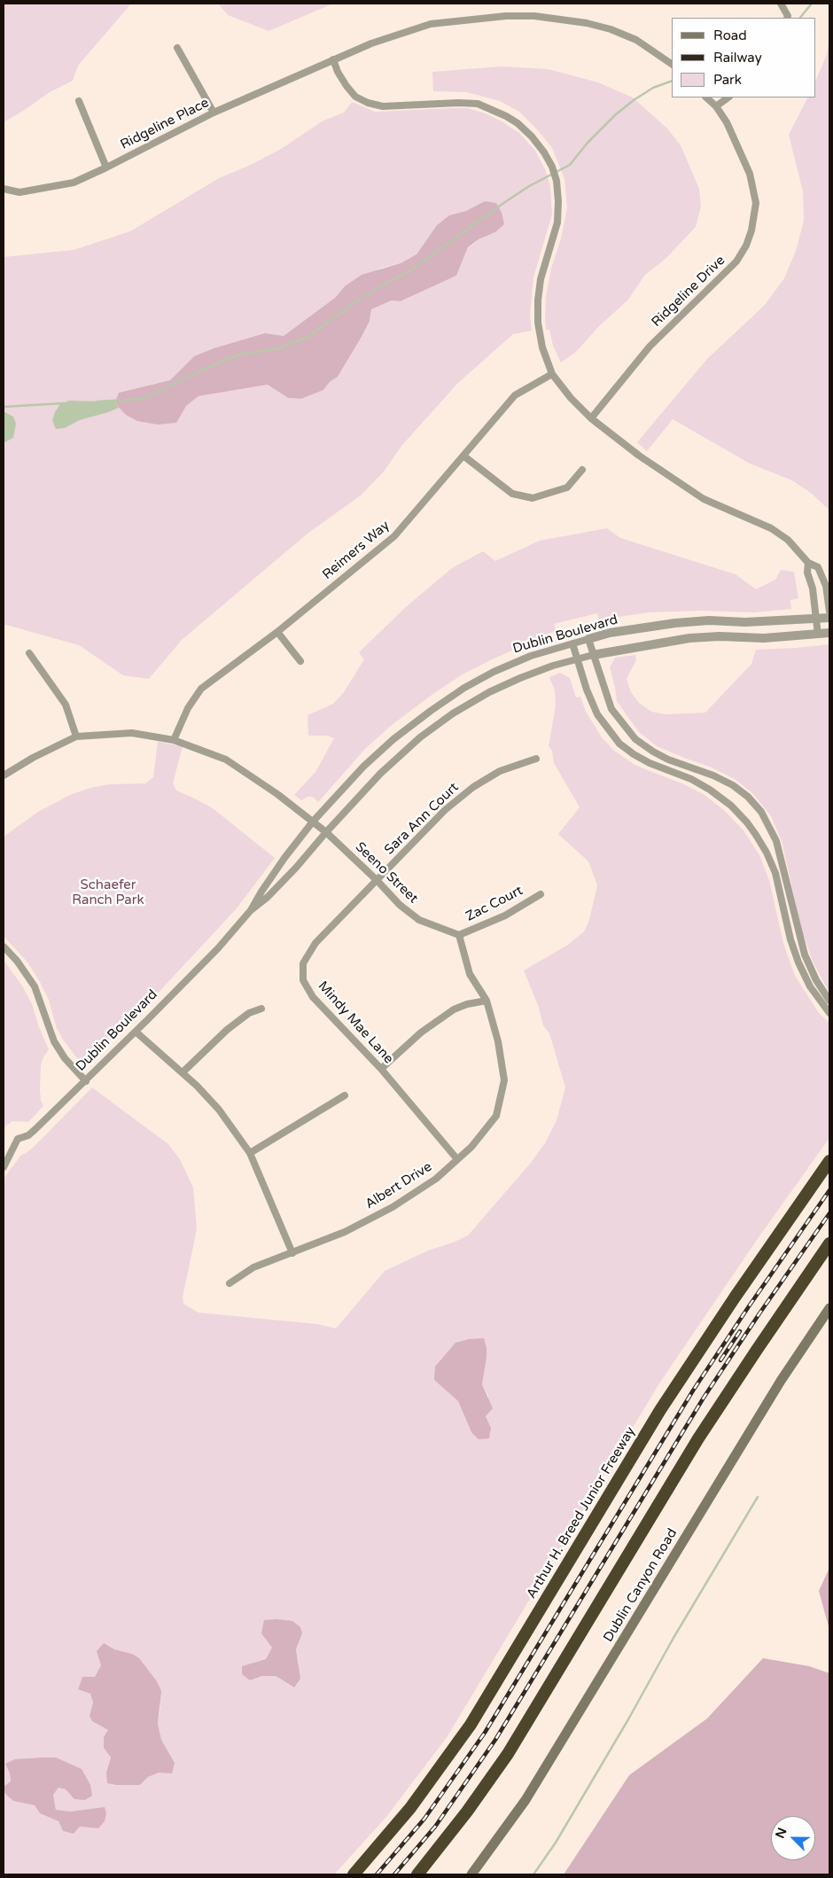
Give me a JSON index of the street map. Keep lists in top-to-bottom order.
{
  "streets": {
    "highway": ["Arthur H. Breed Junior Freeway"],
    "main road": ["Dublin Canyon Road"],
    "street": [
      "Ridgeline Place",
      "Ridgeline Drive",
      "Reimers Way",
      "Dublin Boulevard",
      "Sara Ann Court",
      "Seeno Street",
      "Zac Court",
      "Mindy Mae Lane",
      "Albert Drive"
    ]
  },
  "crossings": [
    ["Reimers Way", "Seeno Street"],
    ["Dublin Boulevard", "Seeno Street"],
    ["Sara Ann Court", "Seeno Street"],
    ["Sara Ann Court", "Mindy Mae Lane"],
    ["Seeno Street", "Zac Court"],
    ["Seeno Street", "Mindy Mae Lane"],
    ["Seeno Street", "Albert Drive"],
    ["Zac Court", "Albert Drive"],
    ["Mindy Mae Lane", "Albert Drive"]
  ],
  "parks": ["Schaefer Ranch Park"],
  "legend": ["Road", "Railway", "Park"],
  "north": "top left"
}
